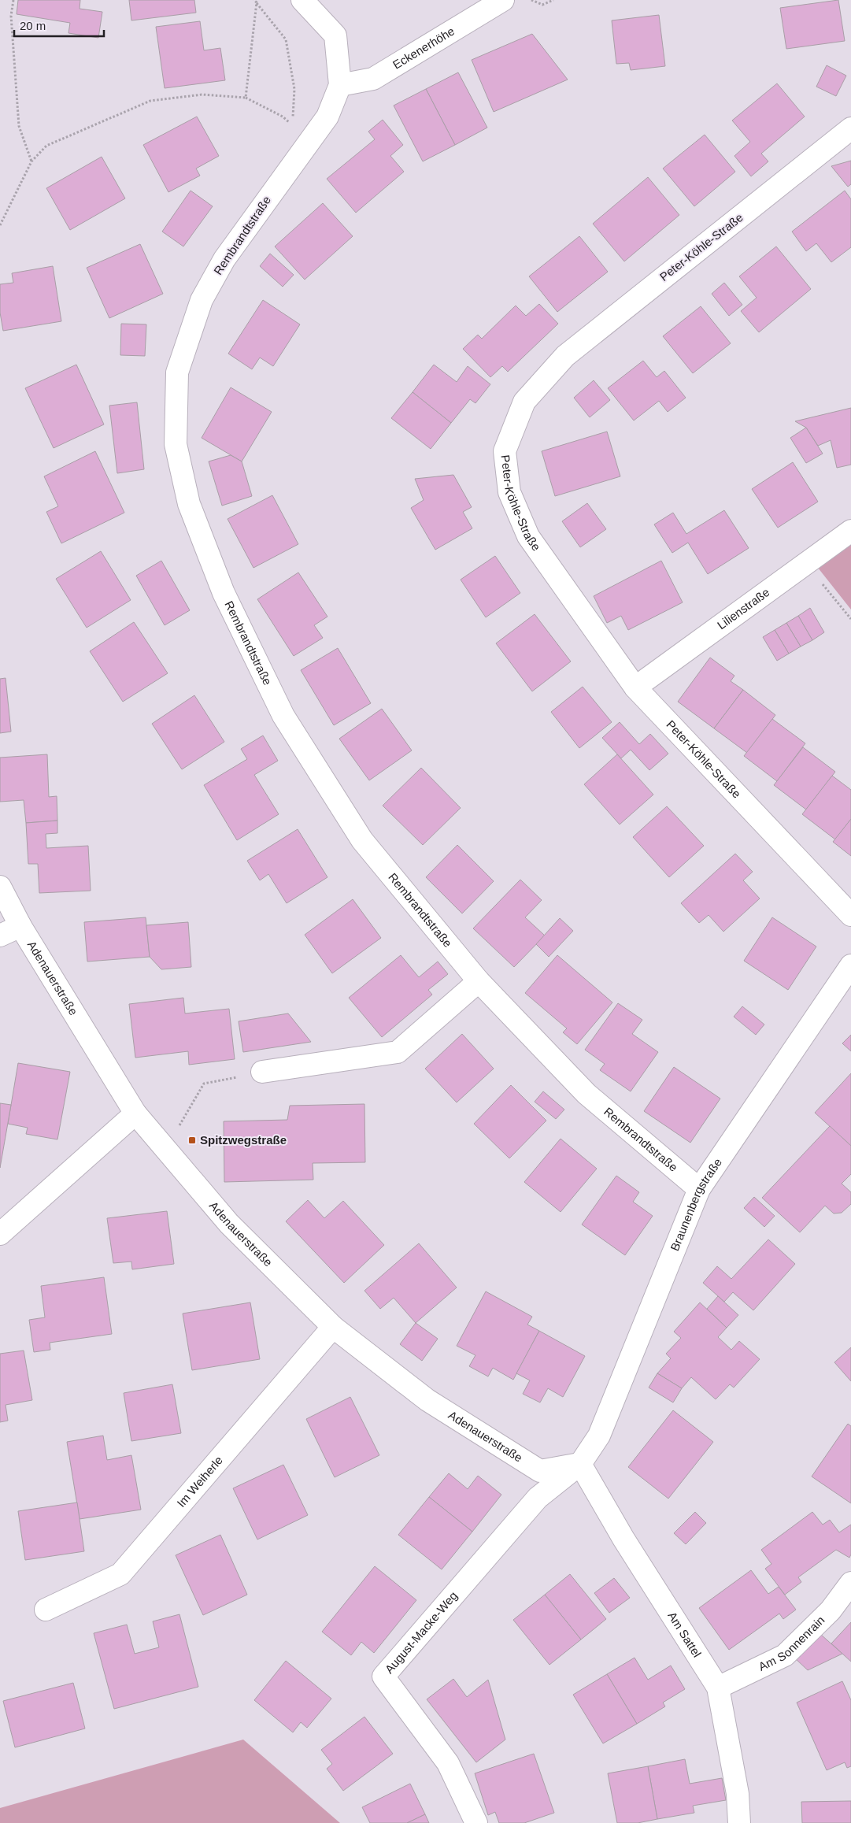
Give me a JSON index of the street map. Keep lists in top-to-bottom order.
{
  "streets": {
    "street": [
      "Eckenerhöhe",
      "Rembrandtstraße",
      "Peter-Köhle-Straße",
      "Lilienstraße",
      "Adenauerstraße",
      "Braunenbergstraße",
      "Im Weiherle",
      "August-Macke-Weg",
      "Am Sattel",
      "Am Sonnenrain"
    ]
  },
  "crossings": [
    ["Eckenerhöhe", "Rembrandtstraße"],
    ["Rembrandtstraße", "Braunenbergstraße"],
    ["Peter-Köhle-Straße", "Lilienstraße"],
    ["Adenauerstraße", "Braunenbergstraße"],
    ["Adenauerstraße", "Im Weiherle"],
    ["Adenauerstraße", "August-Macke-Weg"],
    ["Adenauerstraße", "Am Sattel"],
    ["Braunenbergstraße", "August-Macke-Weg"],
    ["Braunenbergstraße", "Am Sattel"],
    ["August-Macke-Weg", "Am Sattel"],
    ["Am Sattel", "Am Sonnenrain"]
  ],
  "places": {
    "transit": ["Spitzwegstraße"]
  },
  "scale_bar": "20 m"
}
